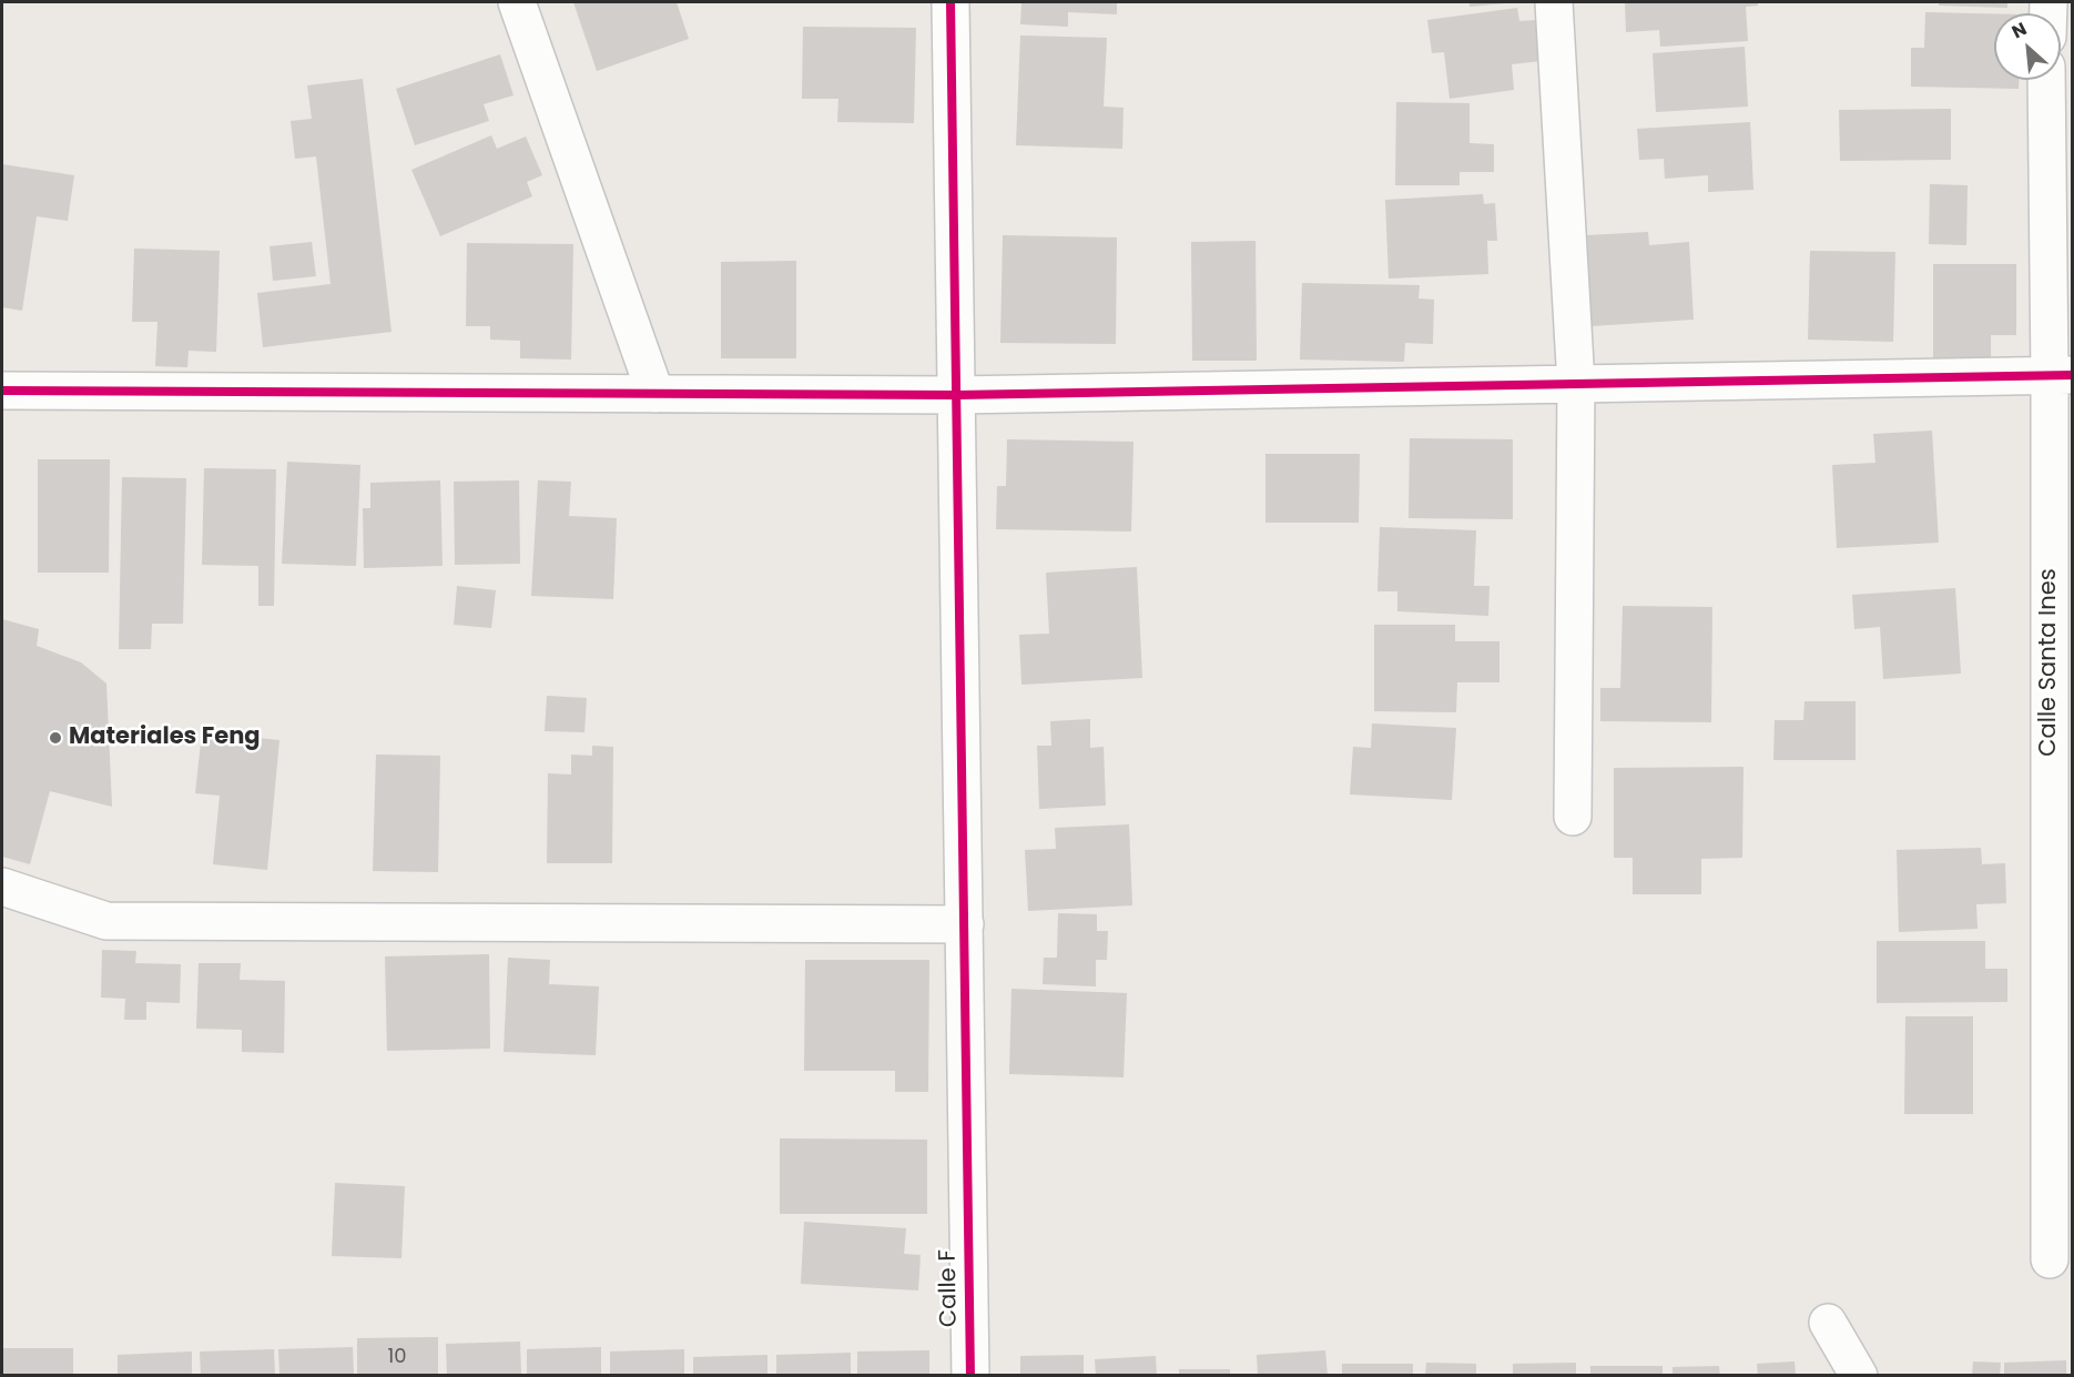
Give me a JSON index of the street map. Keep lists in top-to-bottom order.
{
  "streets": {
    "street": ["Calle Santa Ines", "Calle F"]
  },
  "places": ["Materiales Feng"],
  "house_numbers": ["10"],
  "north": "top left"
}
